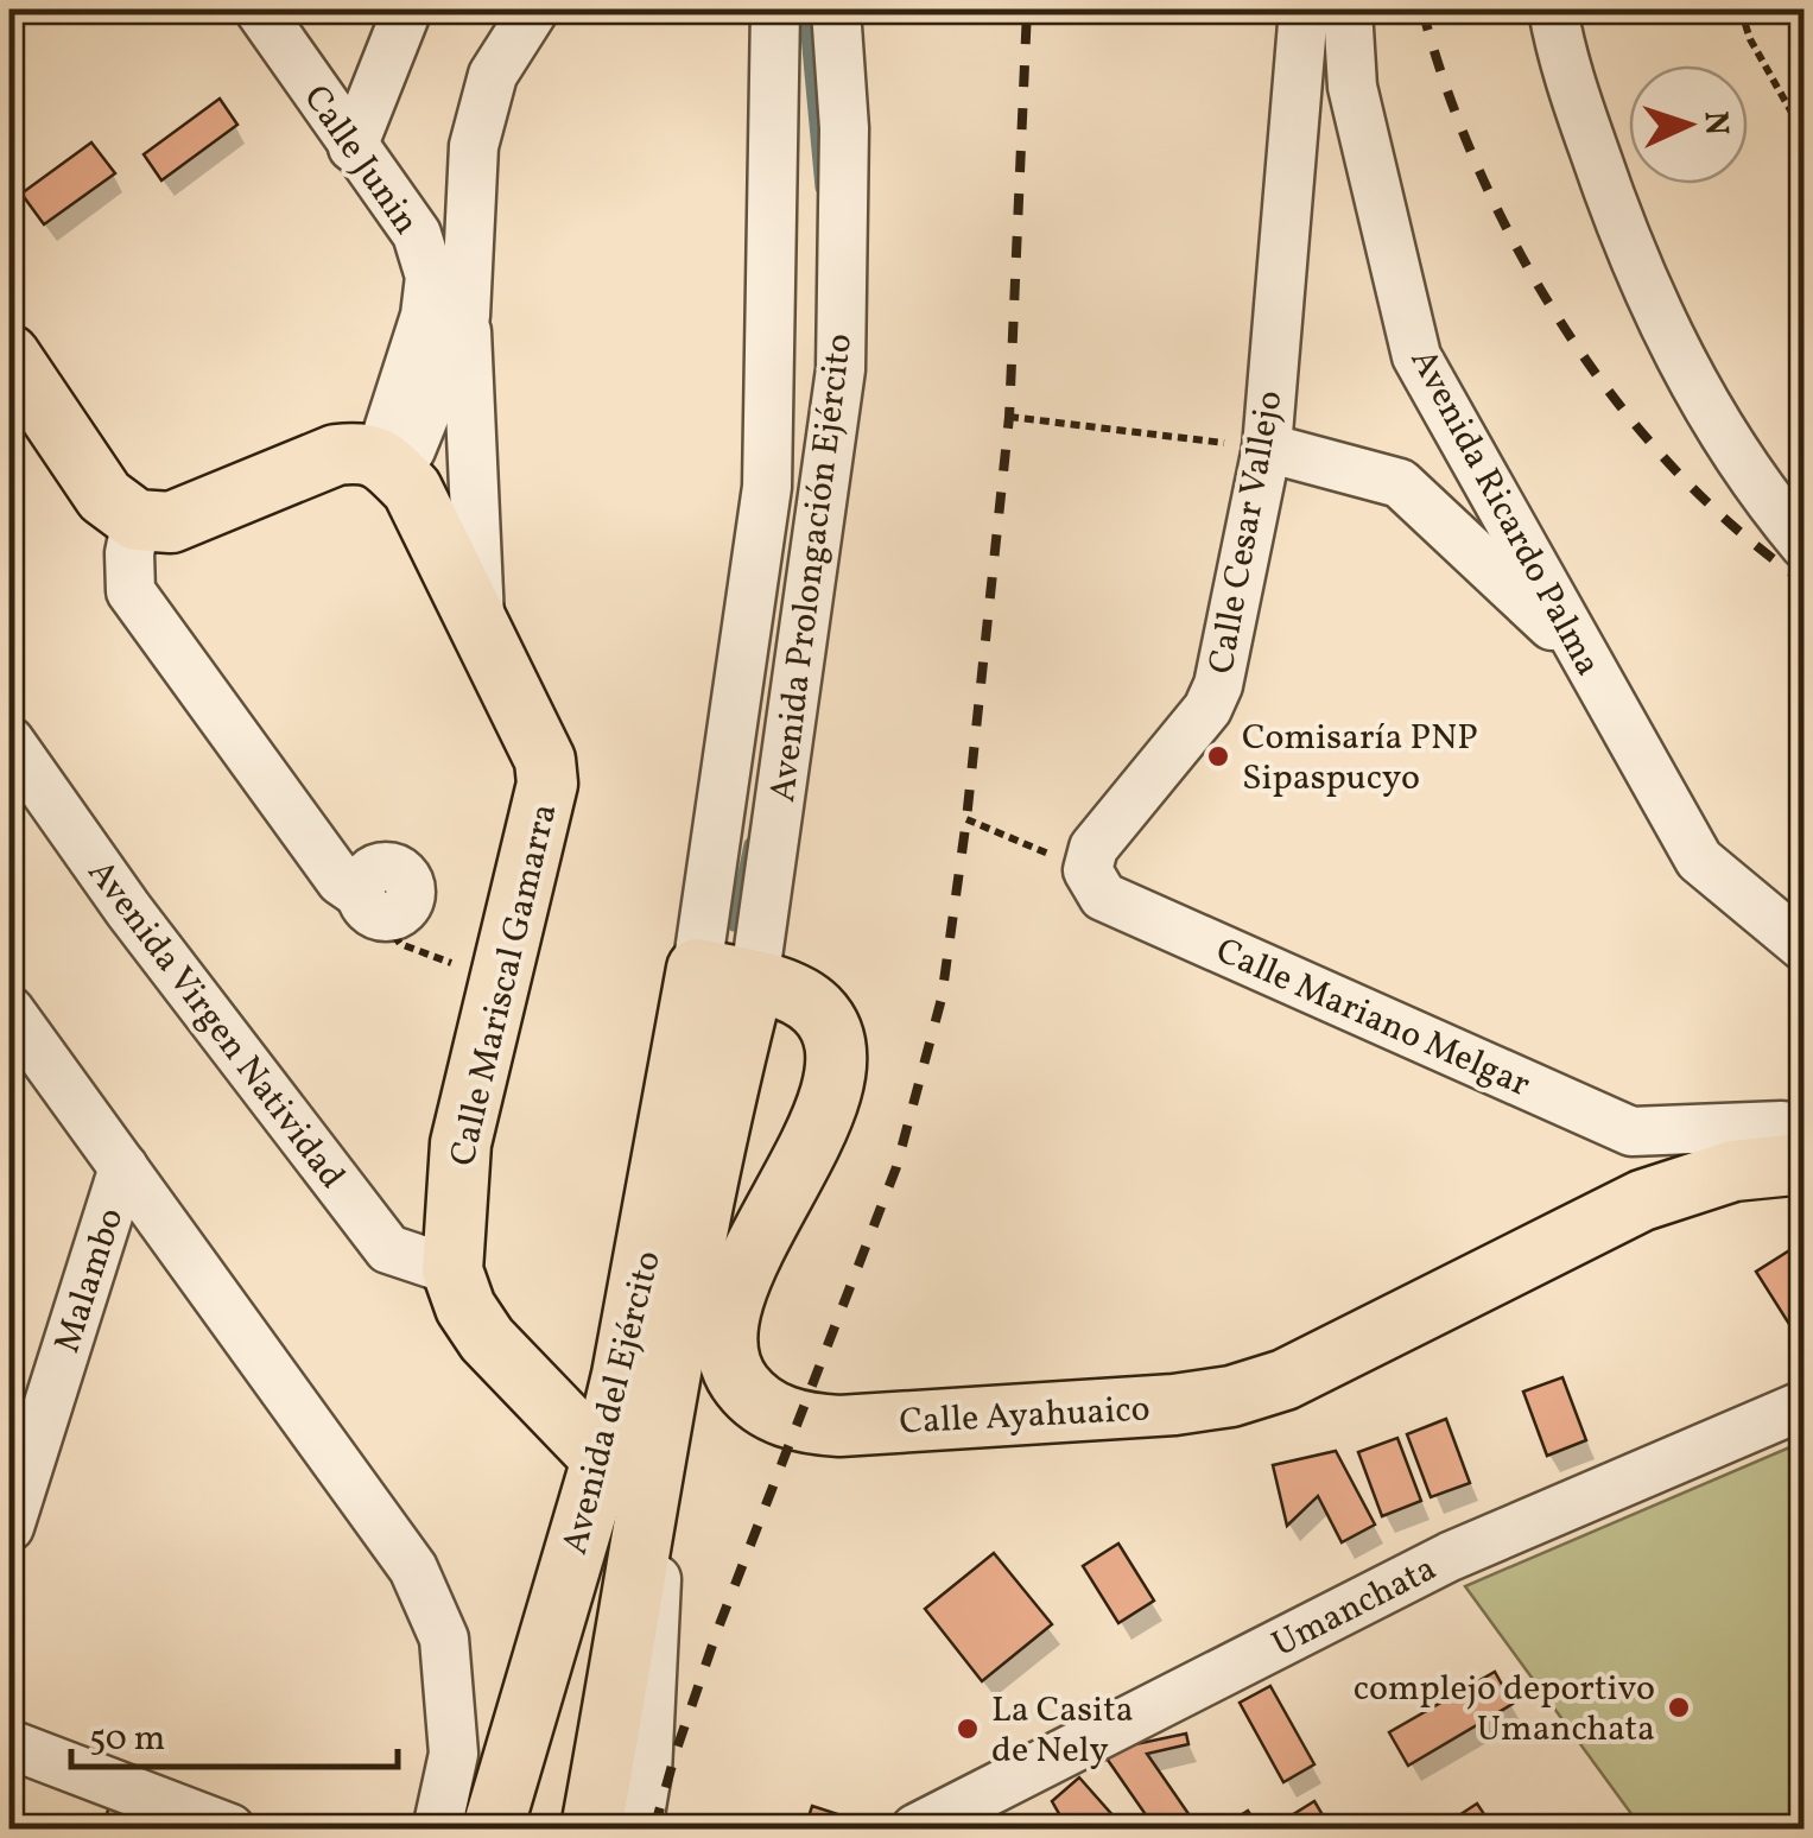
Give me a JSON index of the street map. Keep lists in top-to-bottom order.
{
  "streets": {
    "main road": ["Calle Mariscal Gamarra", "Avenida del Ejército", "Calle Ayahuaico"],
    "street": [
      "Calle Junin",
      "Avenida Ricardo Palma",
      "Calle Cesar Vallejo",
      "Avenida Prolongación Ejército",
      "Calle Mariano Melgar",
      "Avenida Virgen Natividad",
      "Malambo",
      "Umanchata"
    ]
  },
  "crossings": [
    ["Calle Junin", "Calle Mariscal Gamarra"],
    ["Calle Cesar Vallejo", "Calle Mariano Melgar"],
    ["Avenida Prolongación Ejército", "Avenida del Ejército"],
    ["Avenida Prolongación Ejército", "Calle Ayahuaico"],
    ["Calle Mariscal Gamarra", "Avenida Virgen Natividad"],
    ["Avenida del Ejército", "Calle Ayahuaico"]
  ],
  "places": ["Comisaría PNP Sipaspucyo", "complejo deportivo Umanchata", "La Casita de Nely"],
  "scale_bar": "50 m",
  "north": "right"
}
